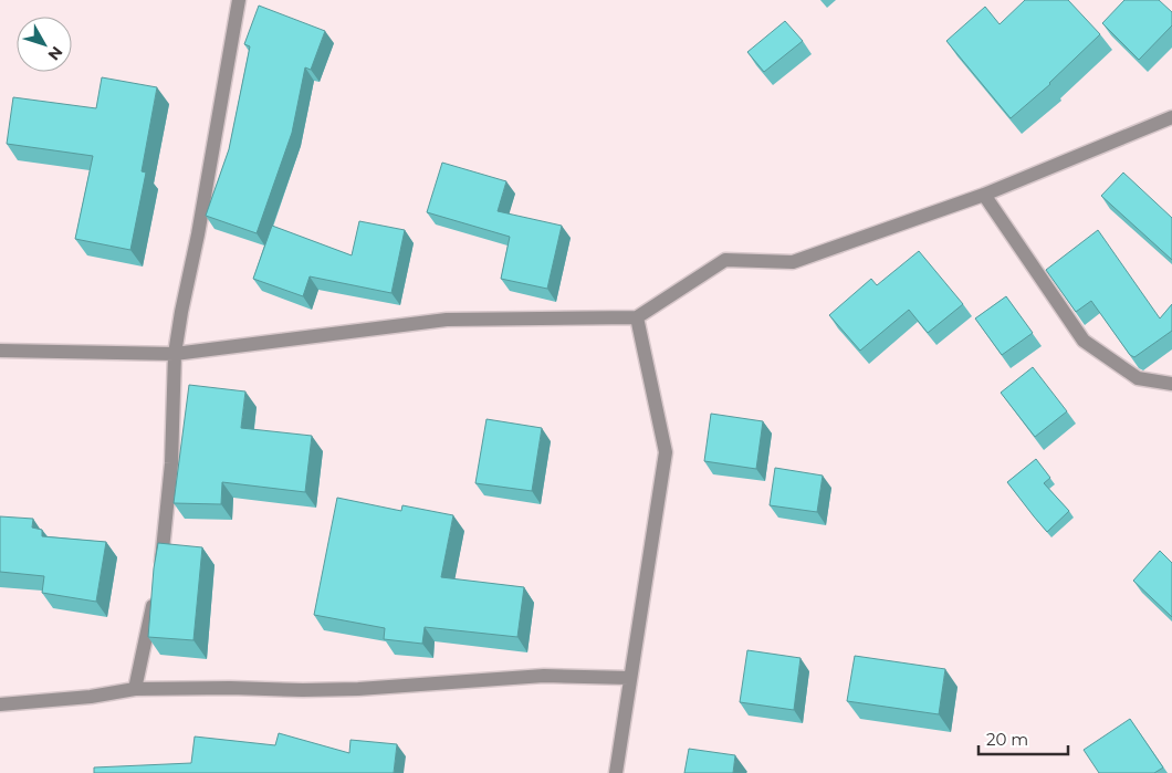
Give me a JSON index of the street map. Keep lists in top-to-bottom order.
{
  "scale_bar": "20 m",
  "north": "bottom right"
}
